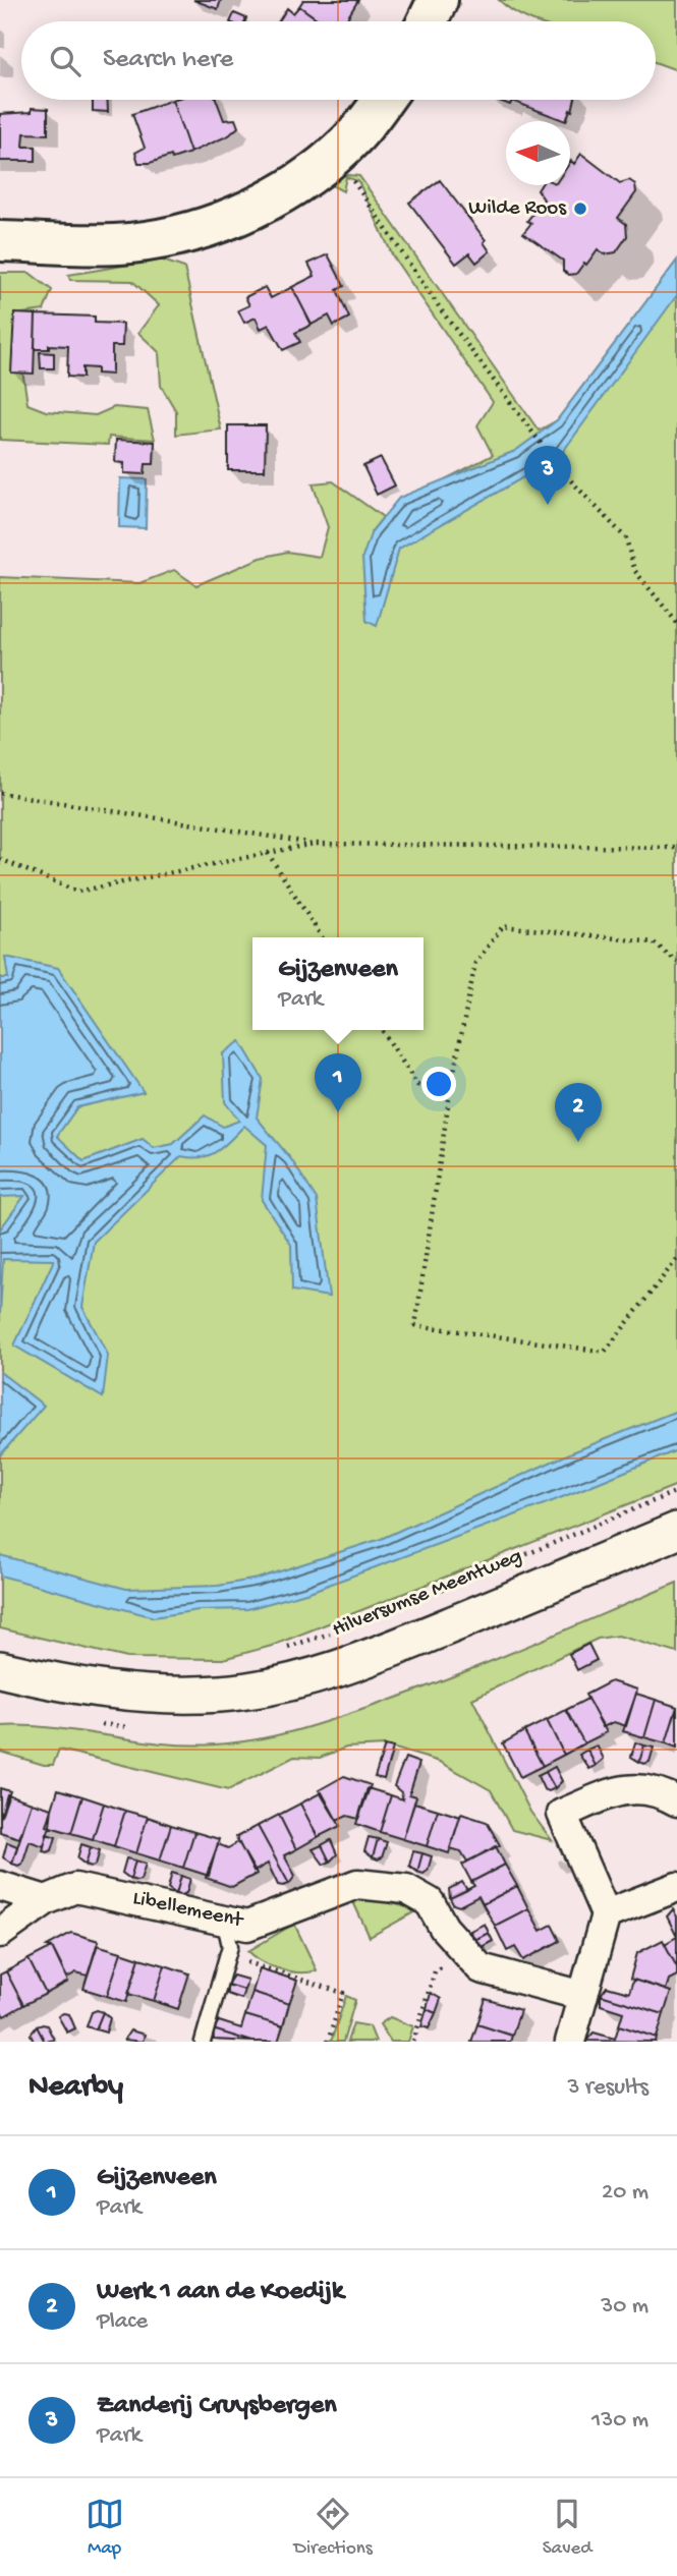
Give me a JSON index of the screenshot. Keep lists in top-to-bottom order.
{
  "streets": {
    "street": ["Hilversumse Meentweg", "Libellemeent"]
  },
  "places": ["Wilde Roos"],
  "north": "left",
  "page": {
    "search": "Search here",
    "pins": ["3", "1", "2"],
    "popup": ["Gijzenveen", "Park"],
    "heading": ["Nearby", "3 results"],
    "list": [
      {
        "mark": "1",
        "name": "Gijzenveen",
        "note": "Park",
        "value": "20 m"
      },
      {
        "mark": "2",
        "name": "Werk 1 aan de Koedijk",
        "note": "Place",
        "value": "30 m"
      },
      {
        "mark": "3",
        "name": "Zanderij Cruysbergen",
        "note": "Park",
        "value": "130 m"
      }
    ],
    "nav": ["Map", "Directions", "Saved"]
  }
}
